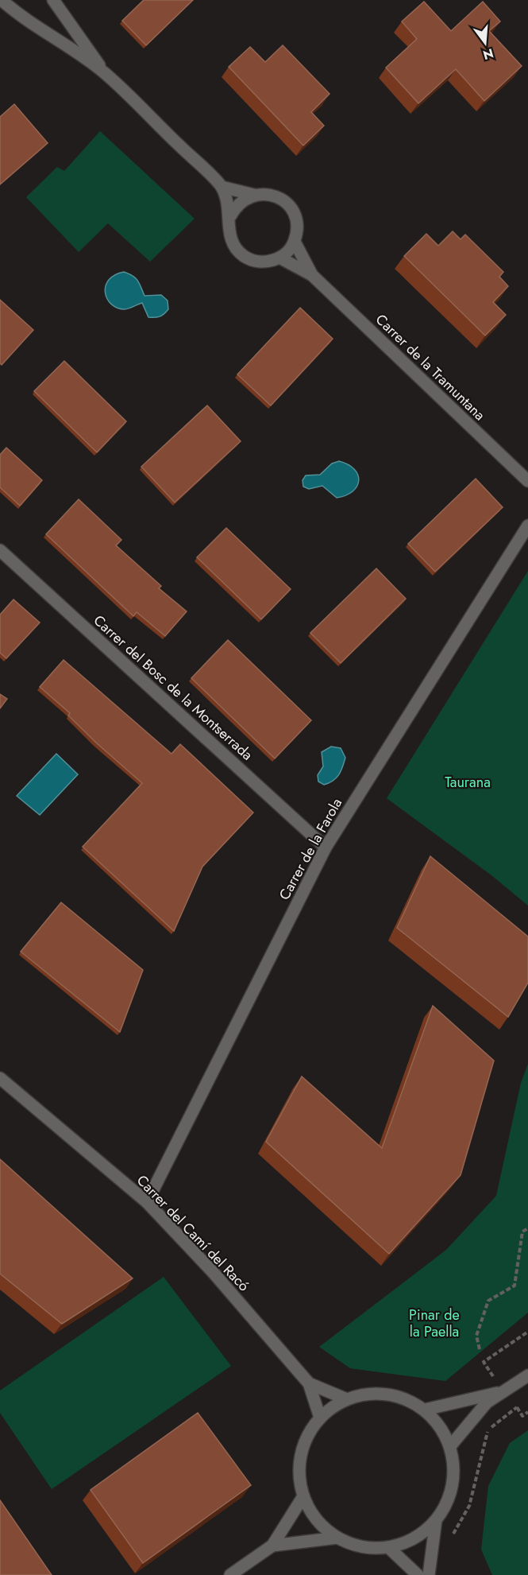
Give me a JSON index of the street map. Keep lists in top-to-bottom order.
{
  "streets": {
    "street": [
      "Carrer de la Tramuntana",
      "Carrer del Bosc de la Montserrada",
      "Carrer de la Farola",
      "Carrer del Camí del Racó"
    ]
  },
  "crossings": [
    ["Carrer del Bosc de la Montserrada", "Carrer de la Farola"],
    ["Carrer de la Farola", "Carrer del Camí del Racó"]
  ],
  "parks": ["Taurana", "Pinar de la Paella"],
  "north": "bottom"
}
